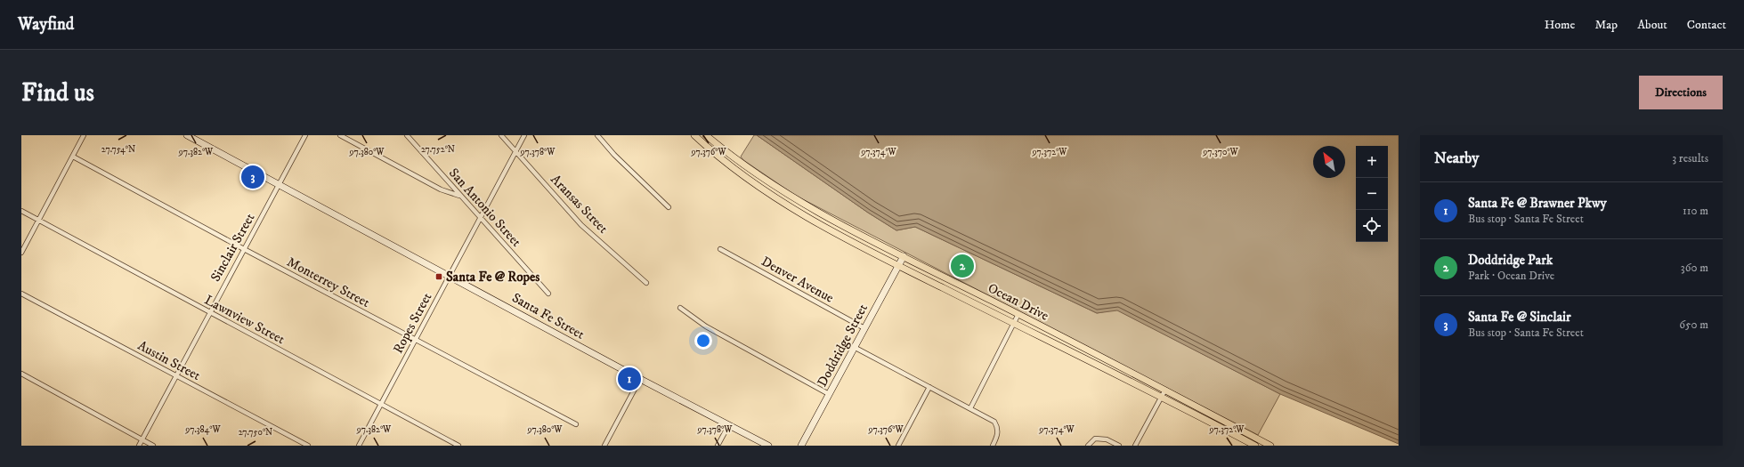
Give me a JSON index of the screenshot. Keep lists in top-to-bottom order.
{
  "streets": {
    "main road": ["Ocean Drive", "Santa Fe Street", "Doddridge Street"],
    "street": [
      "Aransas Street",
      "San Antonio Street",
      "Sinclair Street",
      "Denver Avenue",
      "Monterrey Street",
      "Lawnview Street",
      "Ropes Street",
      "Austin Street"
    ]
  },
  "crossings": [
    ["Aransas Street", "Ropes Street"],
    ["San Antonio Street", "Ropes Street"],
    ["Sinclair Street", "Monterrey Street"],
    ["Sinclair Street", "Santa Fe Street"],
    ["Sinclair Street", "Lawnview Street"],
    ["Sinclair Street", "Austin Street"],
    ["Denver Avenue", "Doddridge Street"],
    ["Monterrey Street", "Ropes Street"],
    ["Ocean Drive", "Doddridge Street"],
    ["Santa Fe Street", "Ropes Street"],
    ["Lawnview Street", "Ropes Street"]
  ],
  "places": {
    "transit": ["Santa Fe @ Ropes"]
  },
  "north": "top left",
  "page": {
    "header": "Wayfind",
    "nav": [
      "Home",
      "Map",
      "About",
      "Contact"
    ],
    "buttons": "Directions",
    "title": "Find us",
    "heading": ["Nearby", "3 results"],
    "map_buttons": ["+", "−"],
    "pins": ["3", "2", "1"],
    "list": [
      {
        "mark": "1",
        "name": "Santa Fe @ Brawner Pkwy",
        "note": "Bus stop · Santa Fe Street",
        "value": "110 m"
      },
      {
        "mark": "2",
        "name": "Doddridge Park",
        "note": "Park · Ocean Drive",
        "value": "360 m"
      },
      {
        "mark": "3",
        "name": "Santa Fe @ Sinclair",
        "note": "Bus stop · Santa Fe Street",
        "value": "650 m"
      }
    ]
  },
  "coordinates": [
    "27.754°N",
    "27.752°N",
    "97.374°W",
    "97.382°W",
    "97.380°W",
    "97.378°W",
    "97.376°W",
    "97.372°W",
    "97.370°W",
    "97.384°W",
    "27.750°N"
  ]
}
